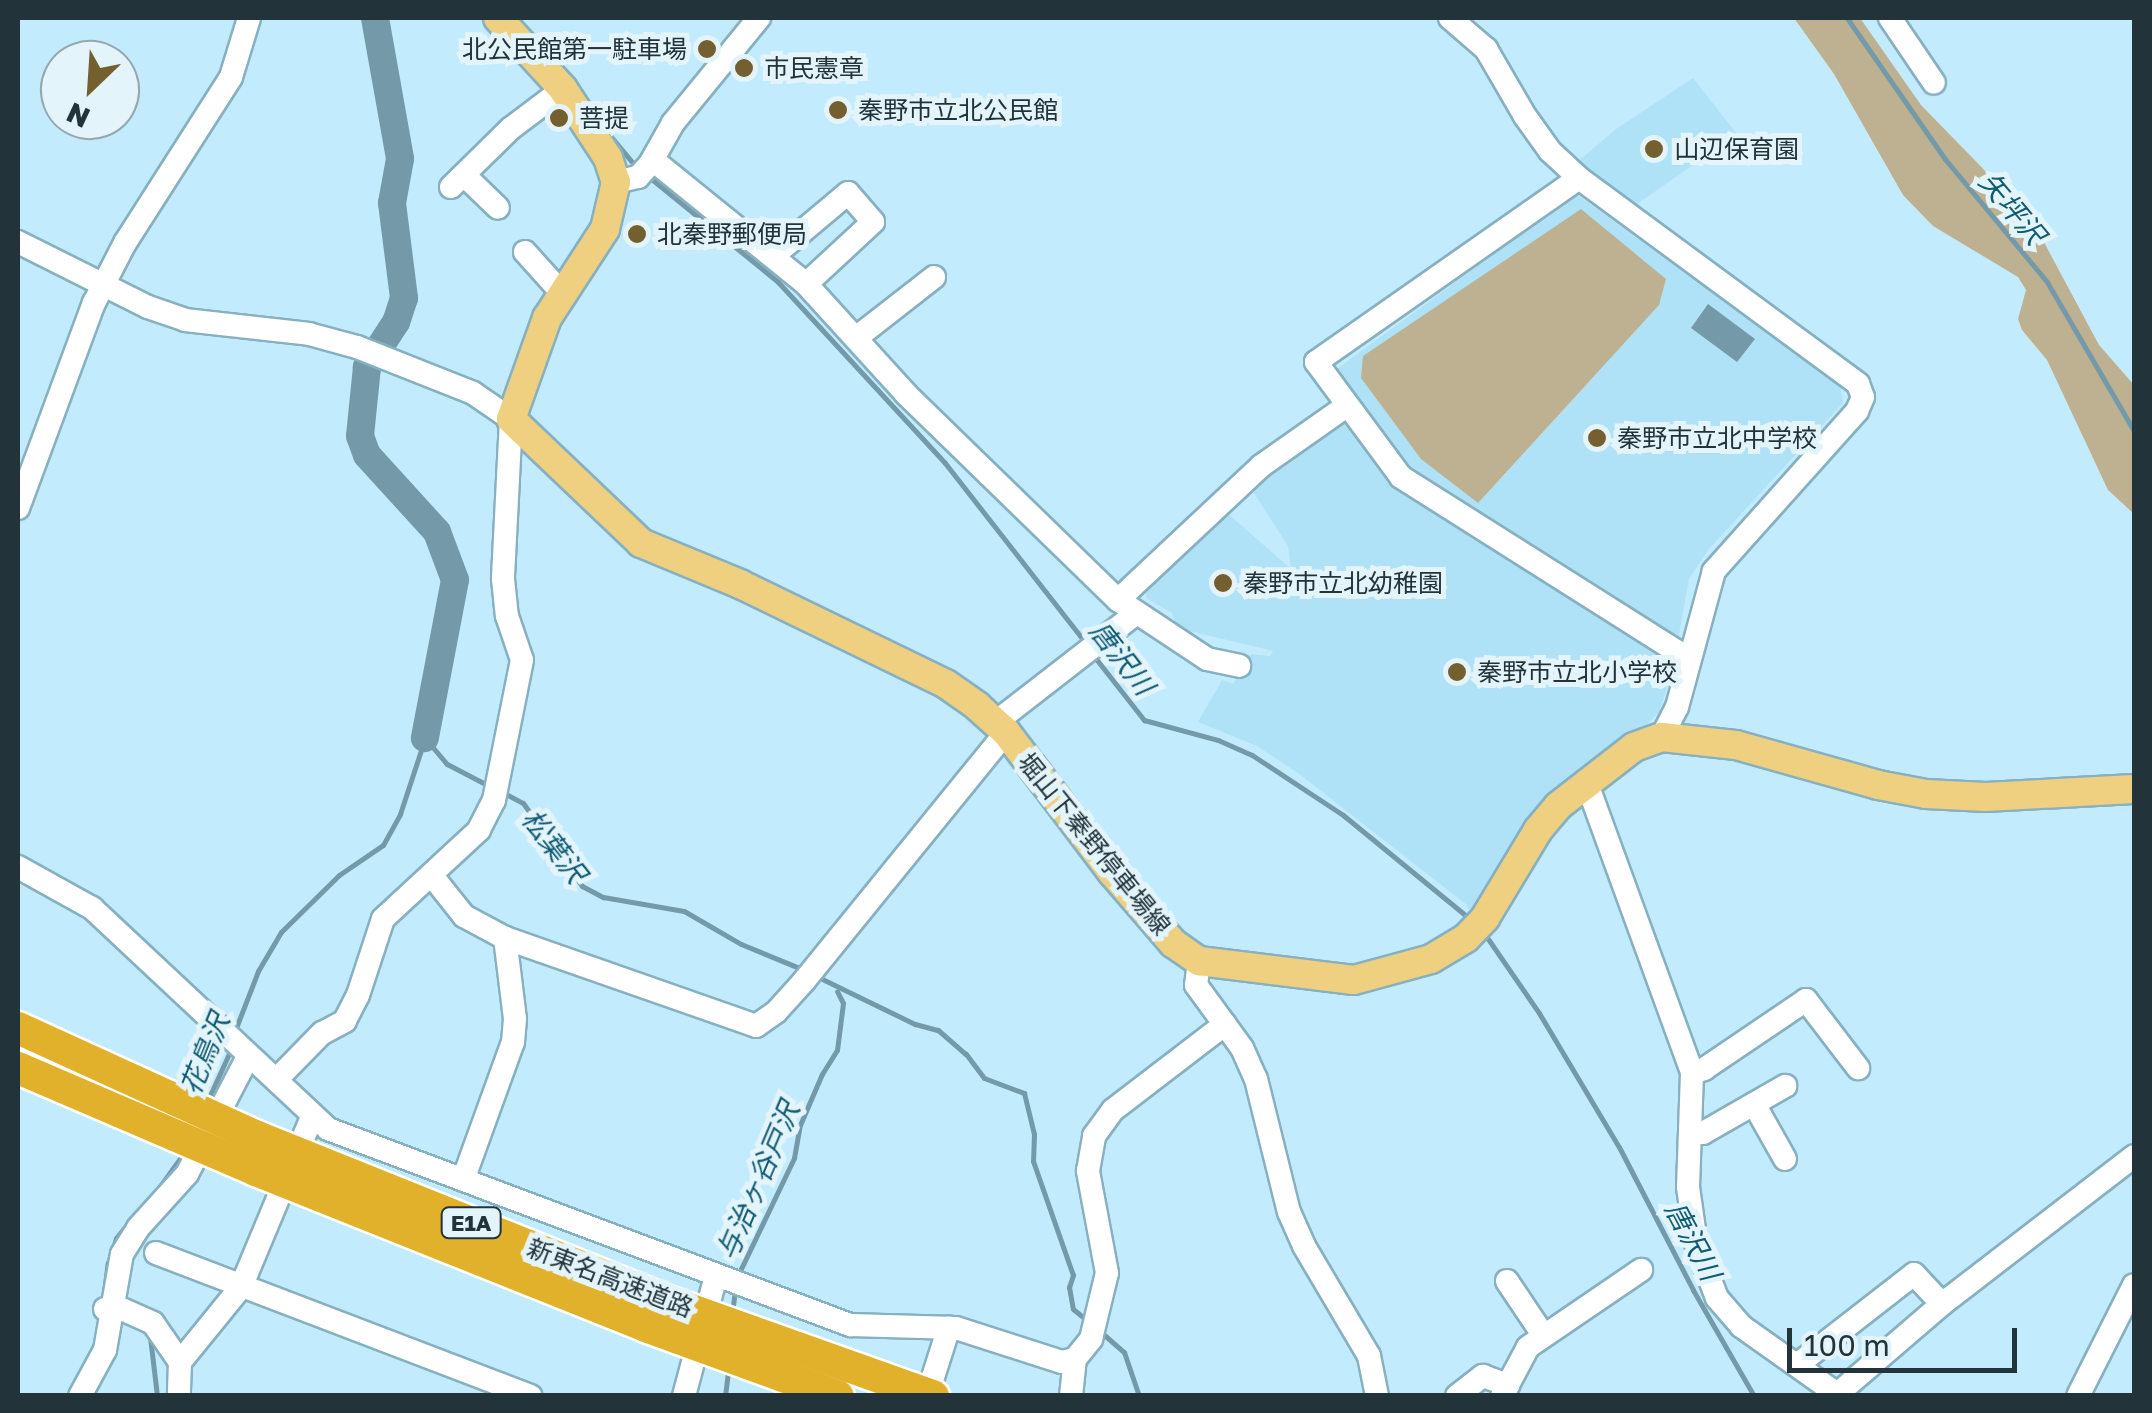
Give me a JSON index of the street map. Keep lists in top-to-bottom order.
{
  "streets": {
    "highway": ["E1A", "新東名高速道路"],
    "main road": ["堀山下秦野停車場線"]
  },
  "water": [
    "矢坪沢",
    "唐沢川",
    "松葉沢",
    "花鳥沢",
    "与治ヶ谷戸沢"
  ],
  "places": [
    "北公民館第一駐車場",
    "市民憲章",
    "秦野市立北公民館",
    "菩提",
    "山辺保育園",
    "北秦野郵便局",
    "秦野市立北中学校",
    "秦野市立北幼稚園",
    "秦野市立北小学校"
  ],
  "scale_bar": "100 m",
  "north": "bottom left"
}
